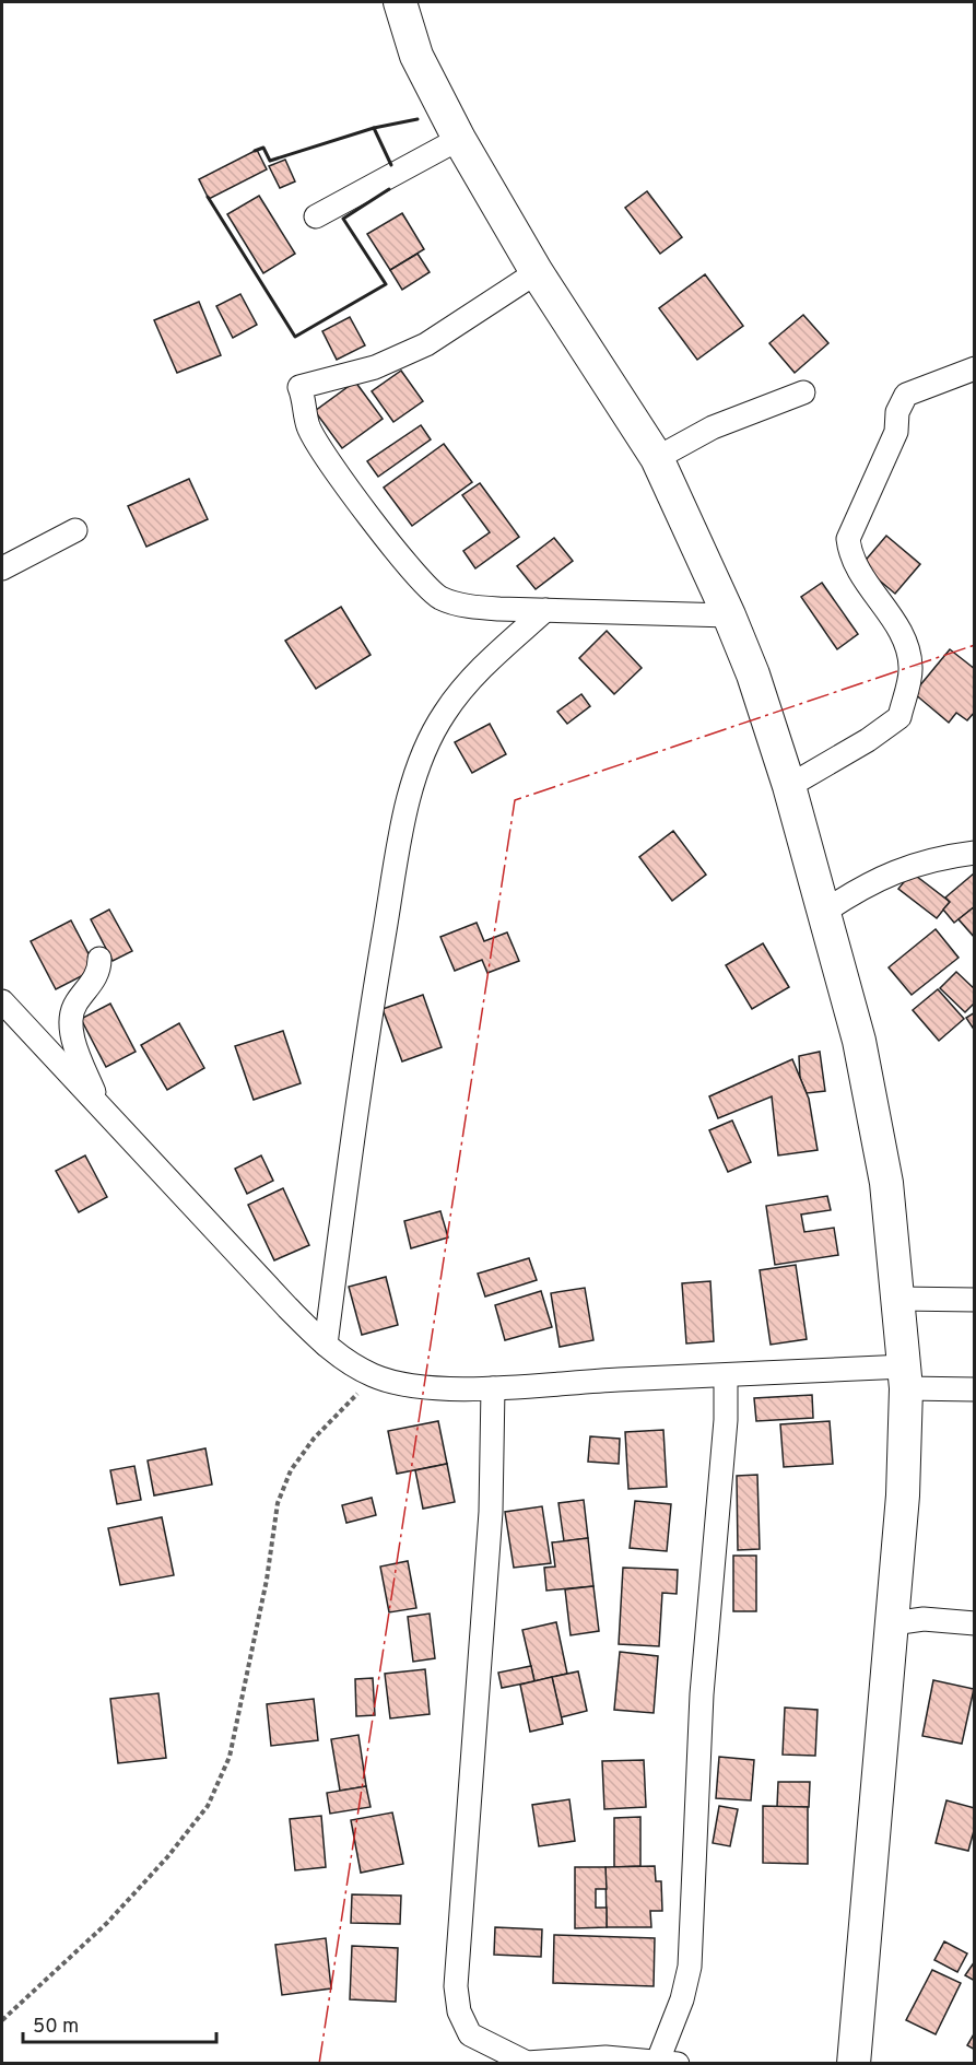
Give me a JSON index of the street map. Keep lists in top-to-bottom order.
{
  "scale_bar": "50 m"
}
